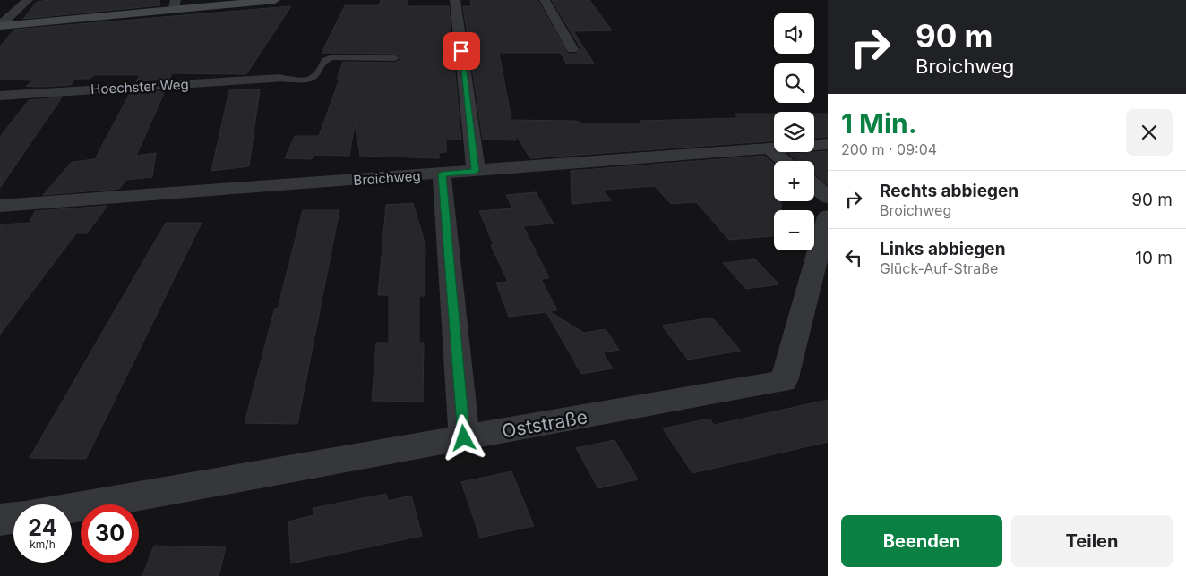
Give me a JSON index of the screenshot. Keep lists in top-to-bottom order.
{
  "streets": {
    "street": ["Hoechster Weg", "Broichweg", "Oststraße"]
  },
  "page": {
    "turn": ["90 m", "Broichweg"],
    "map_buttons": ["+", "−"],
    "heading": ["1 Min.", "200 m · 09:04"],
    "list": [
      {
        "name": "Rechts abbiegen",
        "note": "Broichweg",
        "value": "90 m"
      },
      {
        "name": "Links abbiegen",
        "note": "Glück-Auf-Straße",
        "value": "10 m"
      }
    ],
    "speed": "24 km/h",
    "limit": "30",
    "buttons": ["Beenden", "Teilen"]
  }
}
